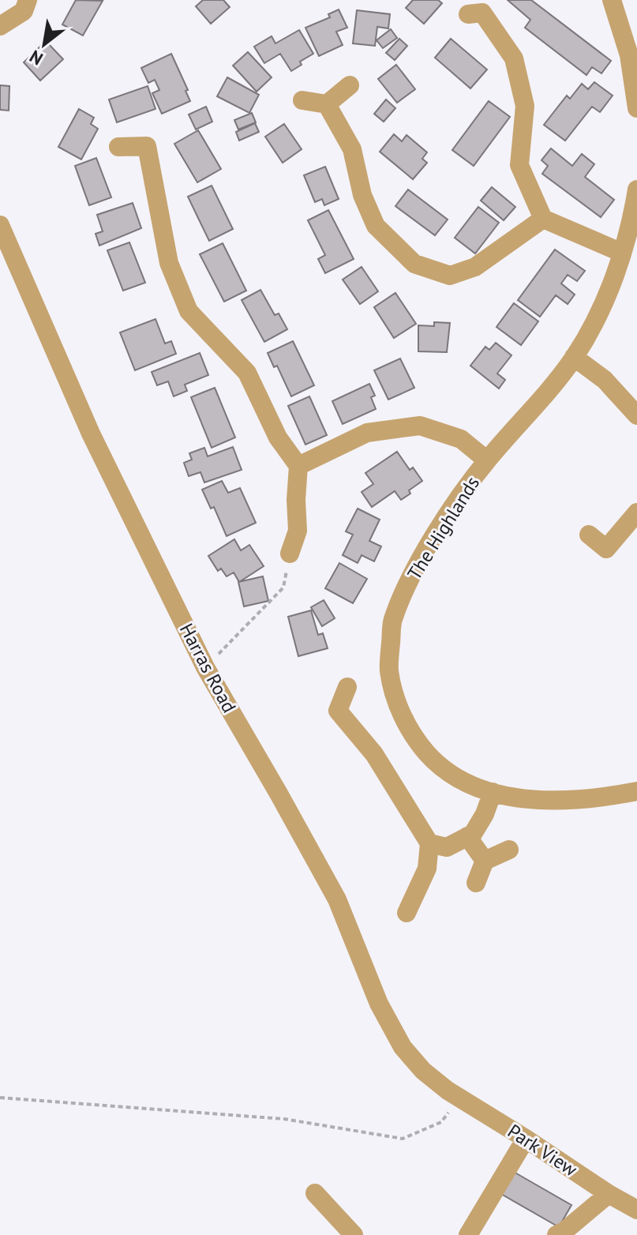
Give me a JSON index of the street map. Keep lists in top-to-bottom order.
{
  "streets": {
    "street": ["The Highlands", "Harras Road", "Park View"]
  },
  "crossings": [
    ["Harras Road", "Park View"]
  ],
  "north": "bottom left"
}
